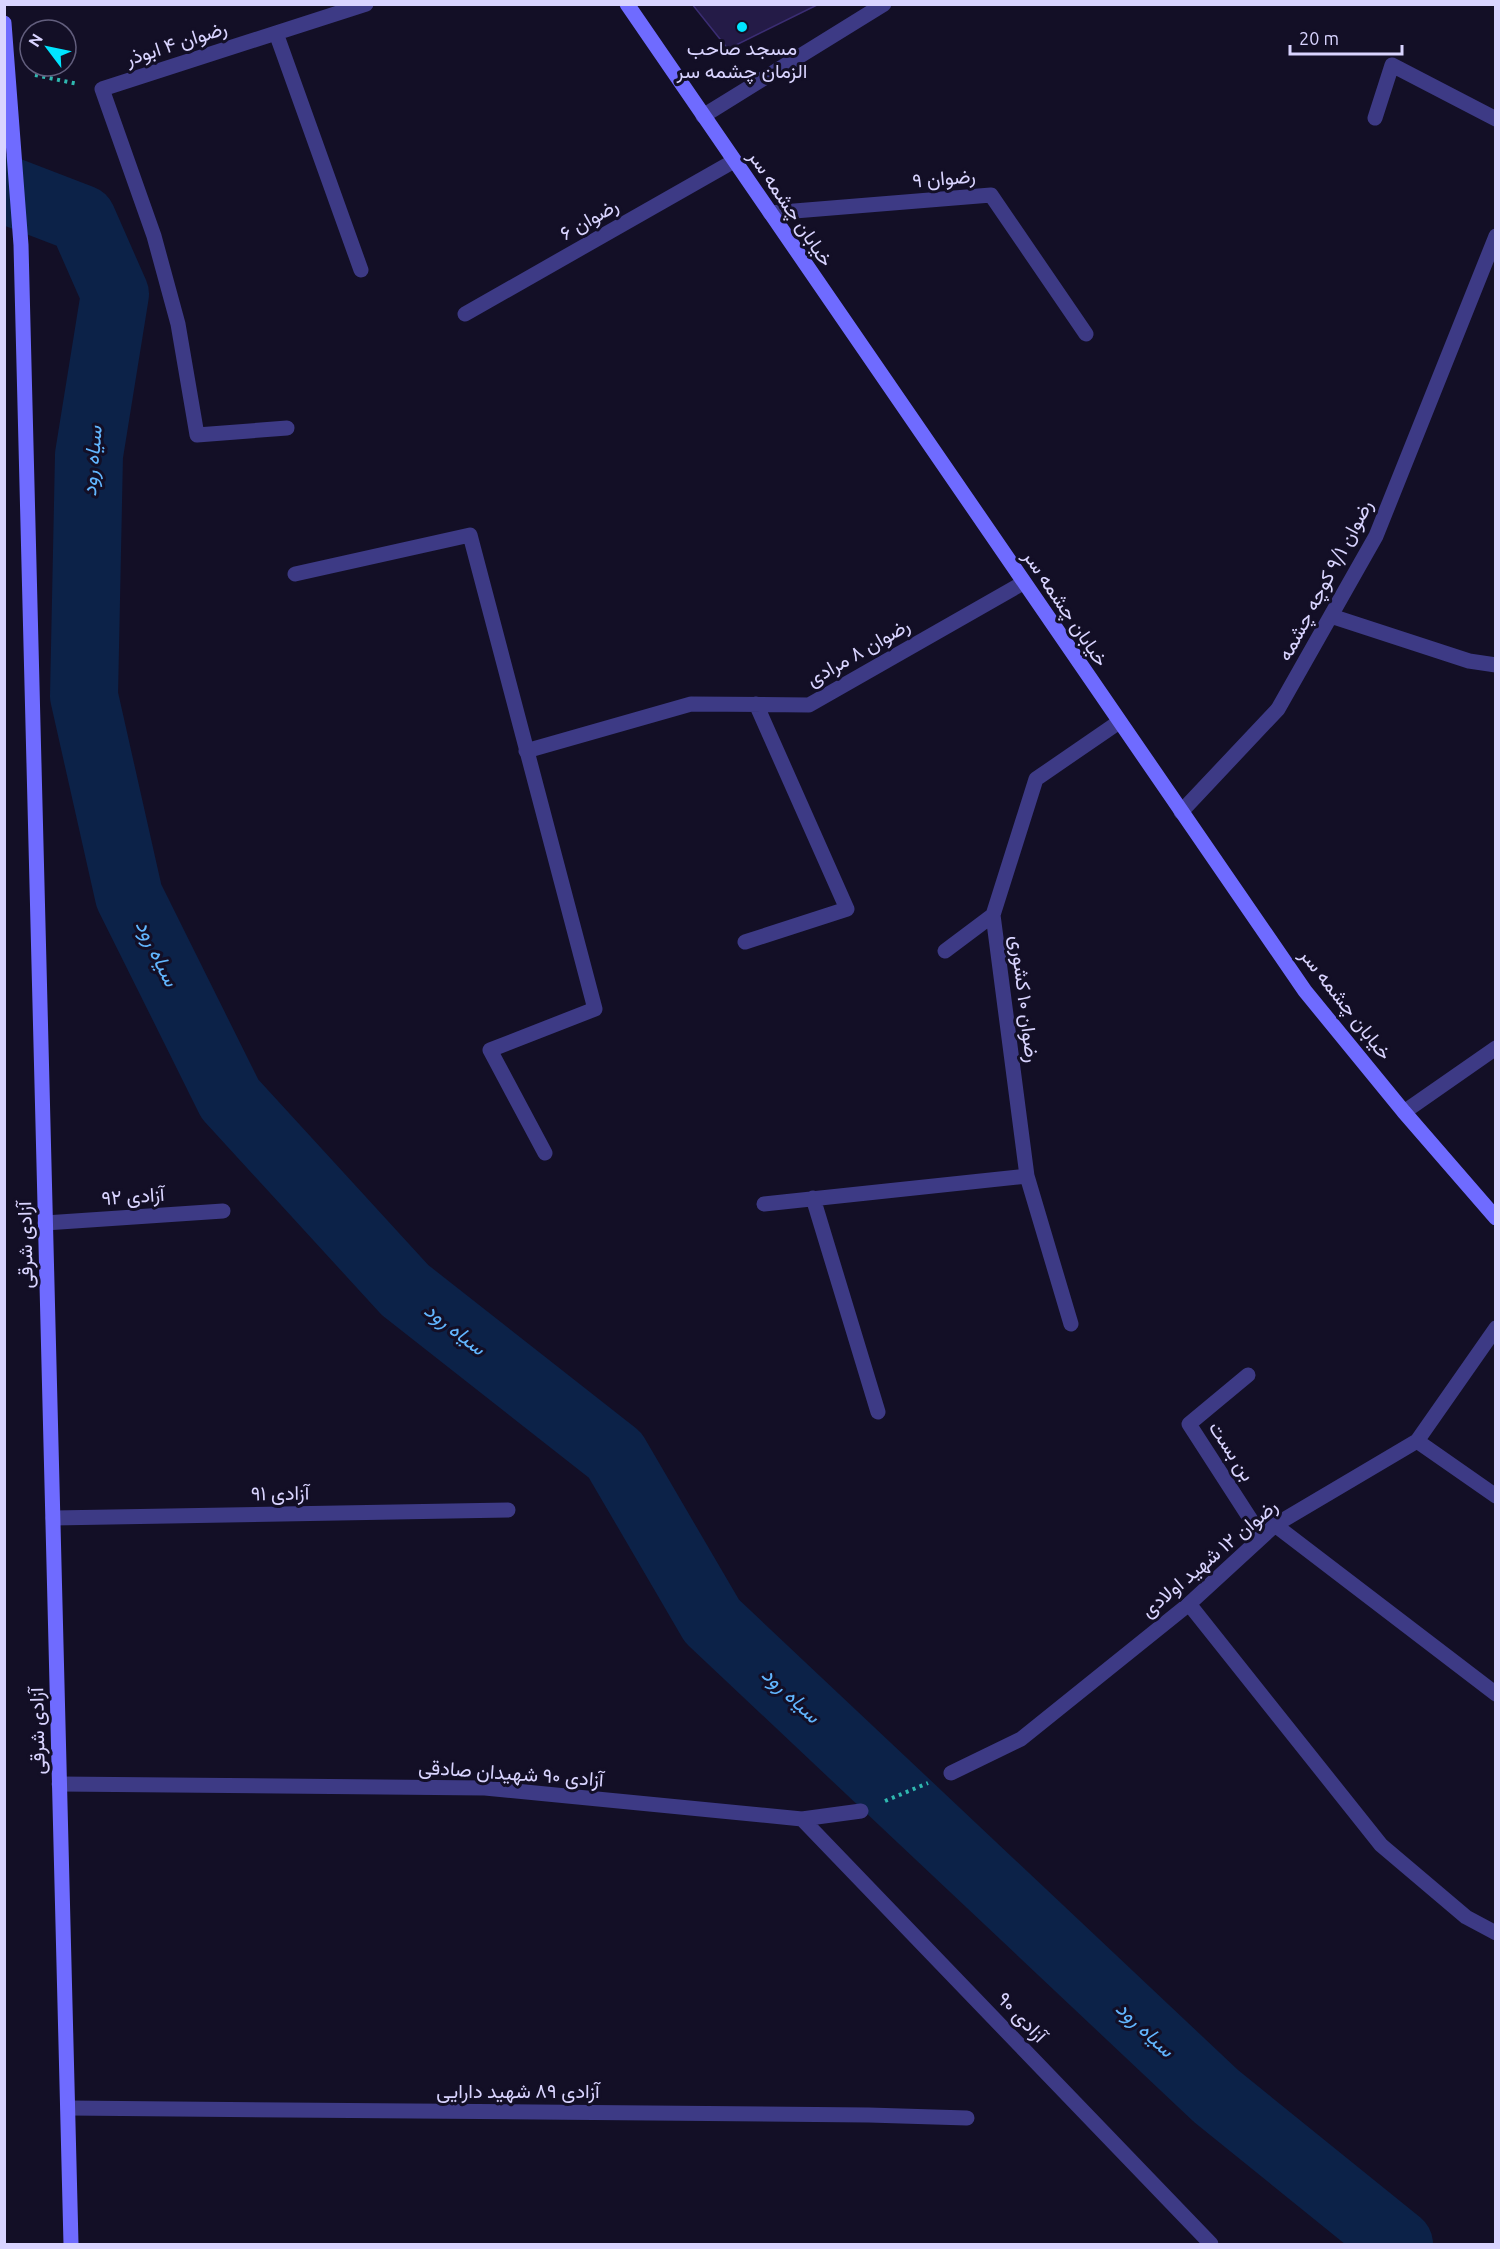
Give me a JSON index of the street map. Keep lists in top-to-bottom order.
{
  "streets": {
    "street": [
      "رضوان ۴ ابوذر",
      "رضوان ۹",
      "خیابان چشمه سر",
      "رضوان ۶",
      "رضوان ۹/۱ کوچه چشمه",
      "رضوان ۸ مرادی",
      "رضوان ۱۰ کشوری",
      "آزادی ۹۲",
      "آزادی شرقی",
      "بن بست",
      "آزادی ۹۱",
      "رضوان ۱۲ شهید اولادی",
      "آزادی ۹۰ شهیدان صادقی",
      "آزادی ۹۰",
      "آزادی ۸۹ شهید دارایی"
    ]
  },
  "crossings": [
    ["رضوان ۹", "خیابان چشمه سر"],
    ["خیابان چشمه سر", "رضوان ۶"],
    ["خیابان چشمه سر", "رضوان ۹/۱ کوچه چشمه"],
    ["خیابان چشمه سر", "رضوان ۸ مرادی"],
    ["خیابان چشمه سر", "رضوان ۱۰ کشوری"],
    ["آزادی ۹۲", "آزادی شرقی"],
    ["آزادی شرقی", "آزادی ۹۱"],
    ["آزادی شرقی", "آزادی ۹۰ شهیدان صادقی"],
    ["آزادی شرقی", "آزادی ۸۹ شهید دارایی"],
    ["بن بست", "رضوان ۱۲ شهید اولادی"],
    ["آزادی ۹۰ شهیدان صادقی", "آزادی ۹۰"]
  ],
  "water": ["سیاه رود"],
  "places": ["مسجد صاحب الزمان چشمه سر"],
  "scale_bar": "20 m",
  "north": "top left"
}
